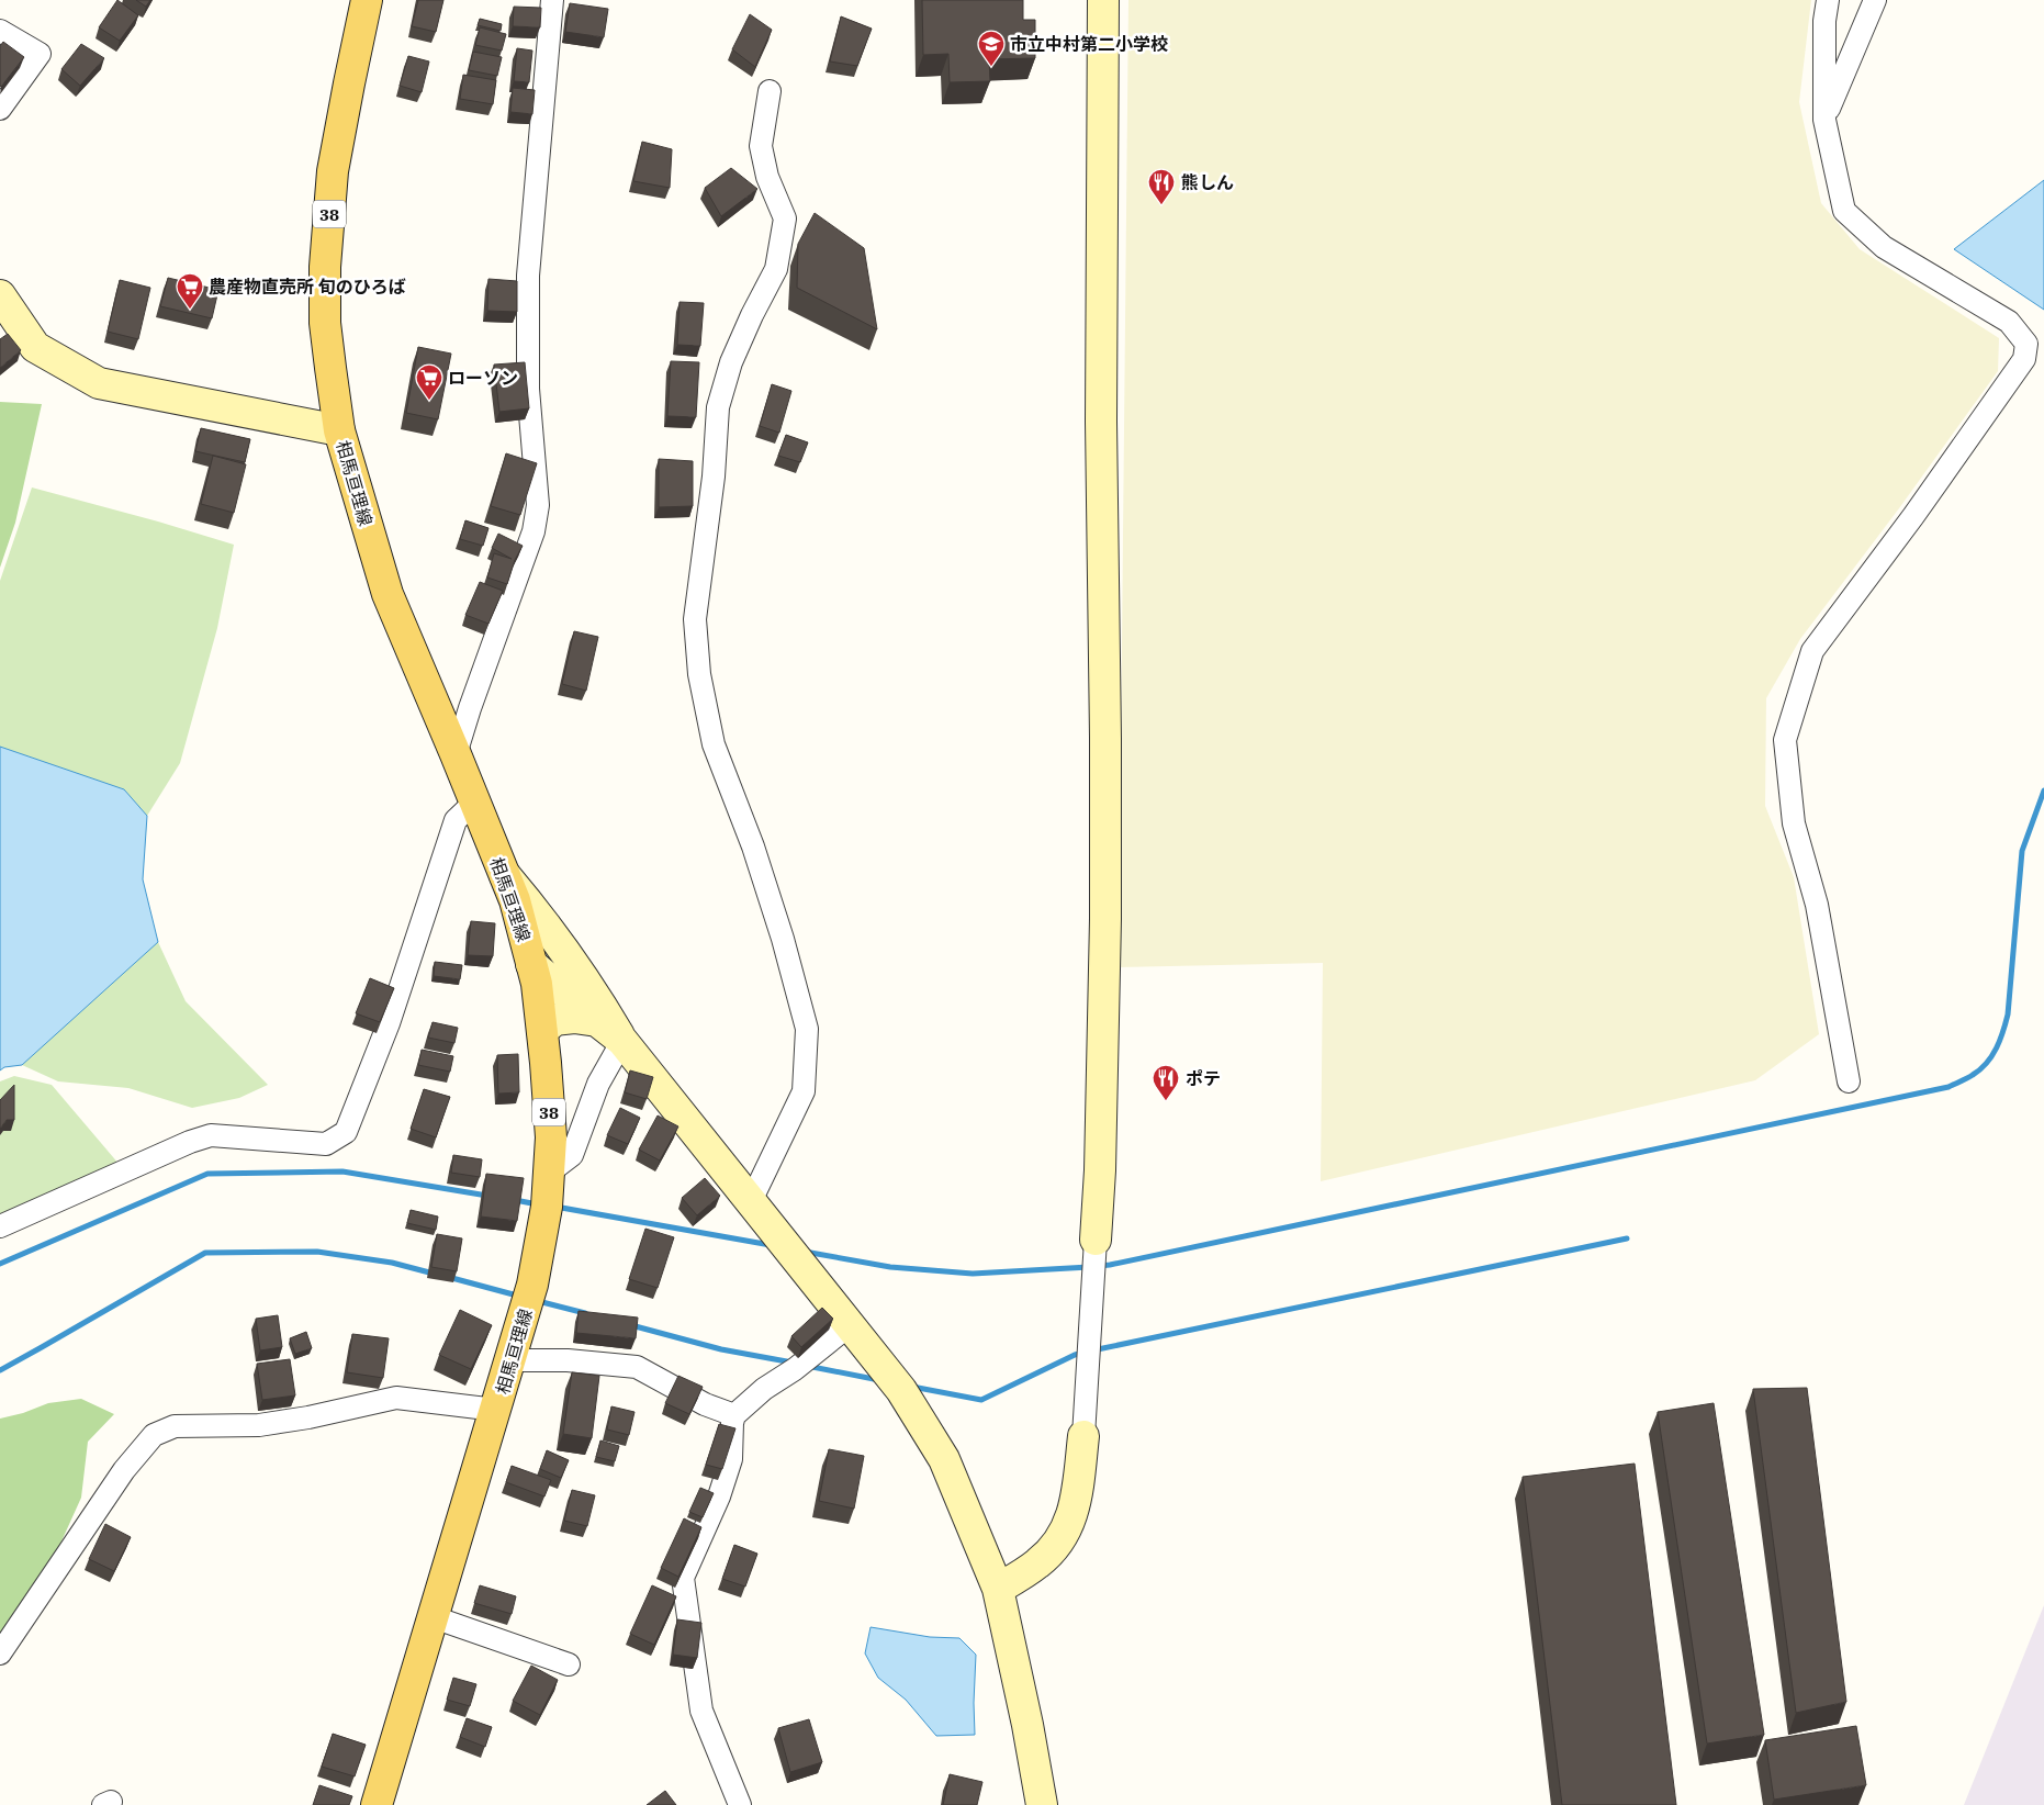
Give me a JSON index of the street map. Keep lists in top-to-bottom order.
{
  "streets": {
    "main road": ["38", "相馬亘理線"]
  },
  "places": {
    "school or university": ["市立中村第二小学校"],
    "restaurant": ["熊しん", "ポテ"],
    "supermarket": ["農産物直売所 旬のひろば", "ローソン"]
  }
}
